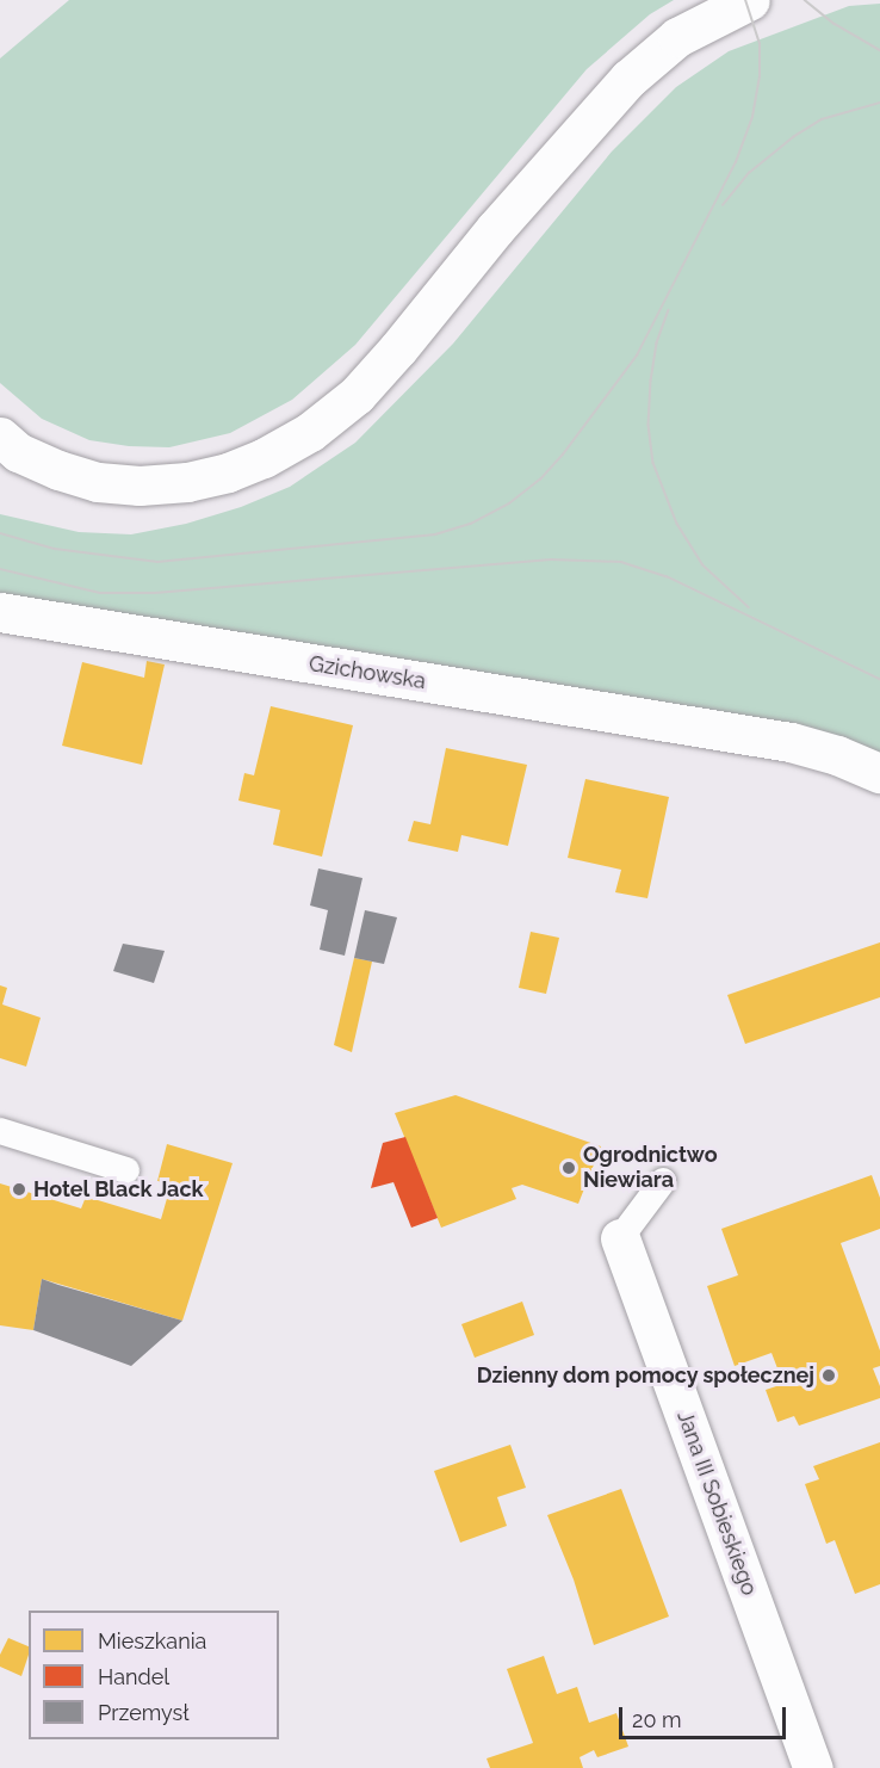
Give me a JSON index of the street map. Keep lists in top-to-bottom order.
{
  "streets": {
    "street": ["Gzichowska", "Jana III Sobieskiego"]
  },
  "places": ["Ogrodnictwo Niewiara", "Hotel Black Jack", "Dzienny dom pomocy społecznej"],
  "legend": ["Mieszkania", "Handel", "Przemysł"],
  "scale_bar": "20 m"
}
